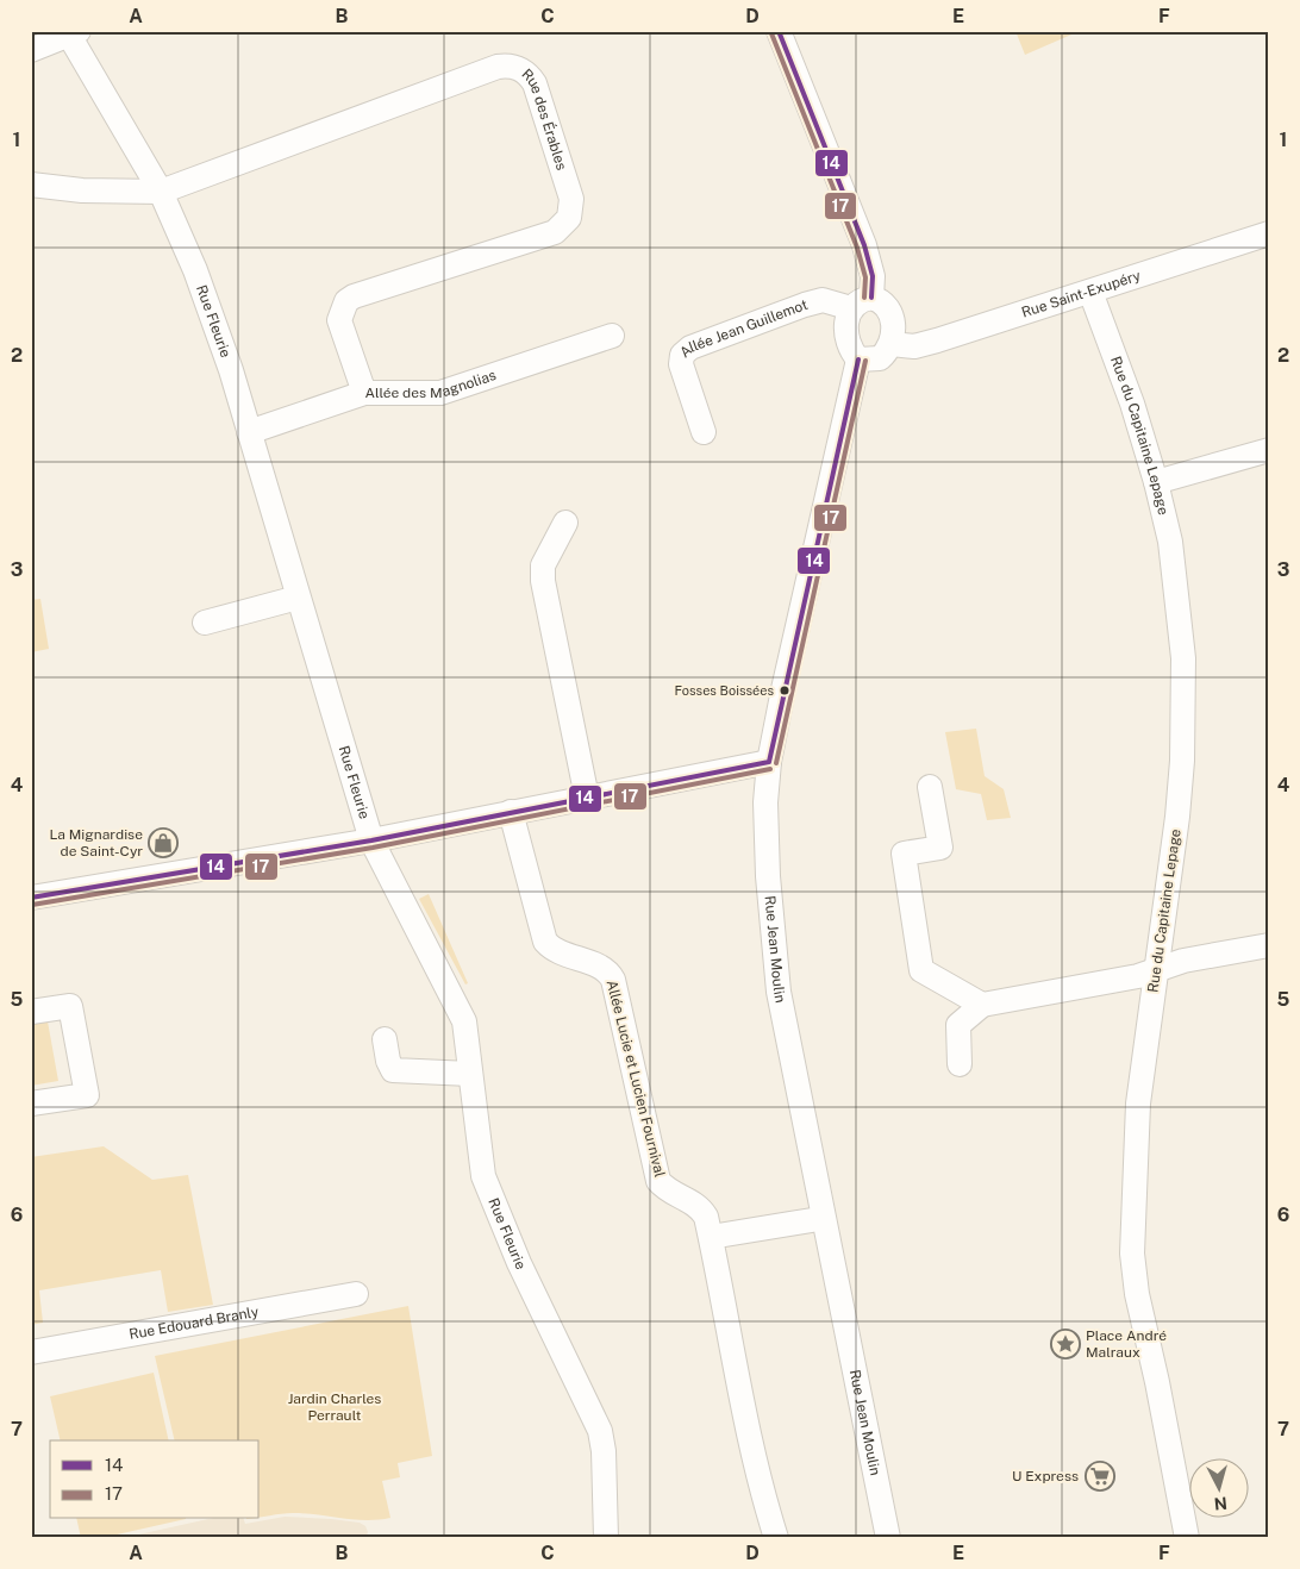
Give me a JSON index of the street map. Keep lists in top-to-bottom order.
{
  "streets": {
    "street": [
      "Rue des Érables",
      "Rue Saint-Exupéry",
      "Rue Fleurie",
      "Allée Jean Guillemot",
      "Allée des Magnolias",
      "Rue du Capitaine Lepage",
      "Rue Jean Moulin",
      "Allée Lucie et Lucien Fournival",
      "Rue Edouard Branly"
    ]
  },
  "crossings": [
    ["Rue des Érables", "Rue Fleurie"],
    ["Rue des Érables", "Allée des Magnolias"],
    ["Rue Saint-Exupéry", "Allée Jean Guillemot"],
    ["Rue Saint-Exupéry", "Rue du Capitaine Lepage"],
    ["Rue Saint-Exupéry", "Rue Jean Moulin"],
    ["Rue Fleurie", "Allée des Magnolias"],
    ["Allée Jean Guillemot", "Rue Jean Moulin"]
  ],
  "parks": ["Jardin Charles Perrault"],
  "places": {
    "other": ["Fosses Boissées"],
    "shop": ["La Mignardise de Saint-Cyr"],
    "place": ["Place André Malraux"],
    "supermarket": ["U Express"]
  },
  "lines": ["transit line 14", "transit line 17"],
  "legend": ["14", "17"],
  "north": "bottom",
  "grid": {
    "columns": [
      "A",
      "B",
      "C",
      "D",
      "E",
      "F"
    ],
    "rows": [
      "1",
      "2",
      "3",
      "4",
      "5",
      "6",
      "7"
    ]
  }
}
